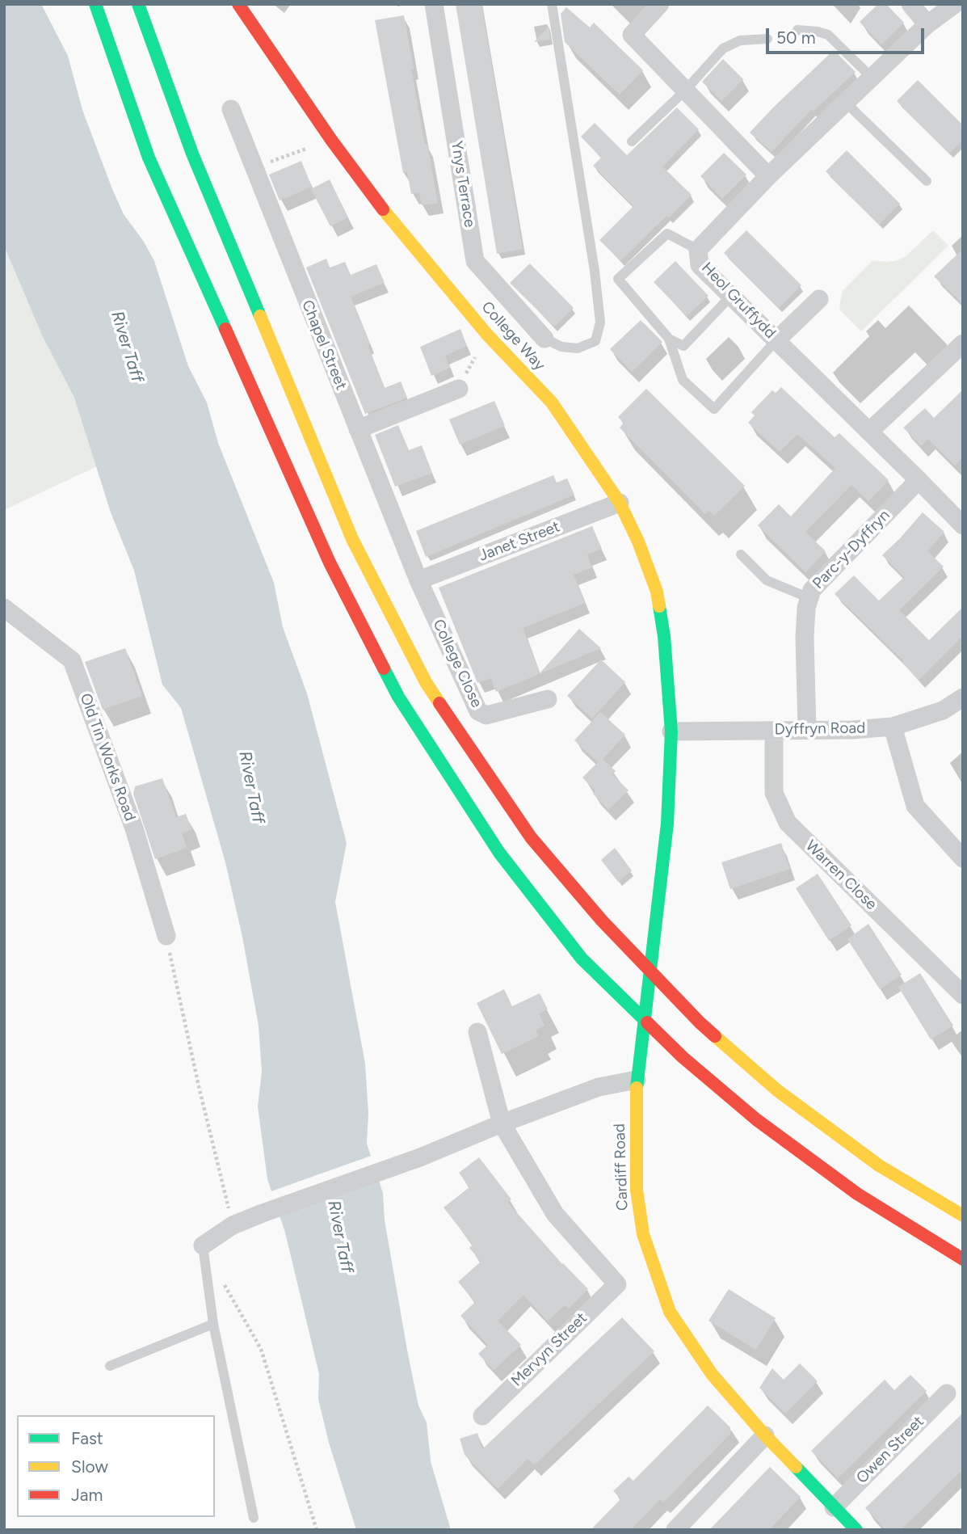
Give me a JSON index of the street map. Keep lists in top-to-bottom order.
{
  "streets": {
    "main road": ["College Way", "Cardiff Road"],
    "street": [
      "Ynys Terrace",
      "Heol Gruffydd",
      "Chapel Street",
      "Janet Street",
      "Parc-y-Dyffryn",
      "College Close",
      "Dyffryn Road",
      "Old Tin Works Road",
      "Warren Close",
      "Mervyn Street",
      "Owen Street"
    ]
  },
  "crossings": [
    ["College Way", "Janet Street"],
    ["College Way", "Dyffryn Road"],
    ["College Way", "Cardiff Road"],
    ["Chapel Street", "Janet Street"],
    ["Chapel Street", "College Close"],
    ["Janet Street", "College Close"],
    ["Parc-y-Dyffryn", "Dyffryn Road"],
    ["Dyffryn Road", "Warren Close"],
    ["Dyffryn Road", "Cardiff Road"],
    ["Cardiff Road", "Owen Street"]
  ],
  "water": ["River Taff"],
  "legend": ["Fast", "Slow", "Jam"],
  "scale_bar": "50 m"
}
